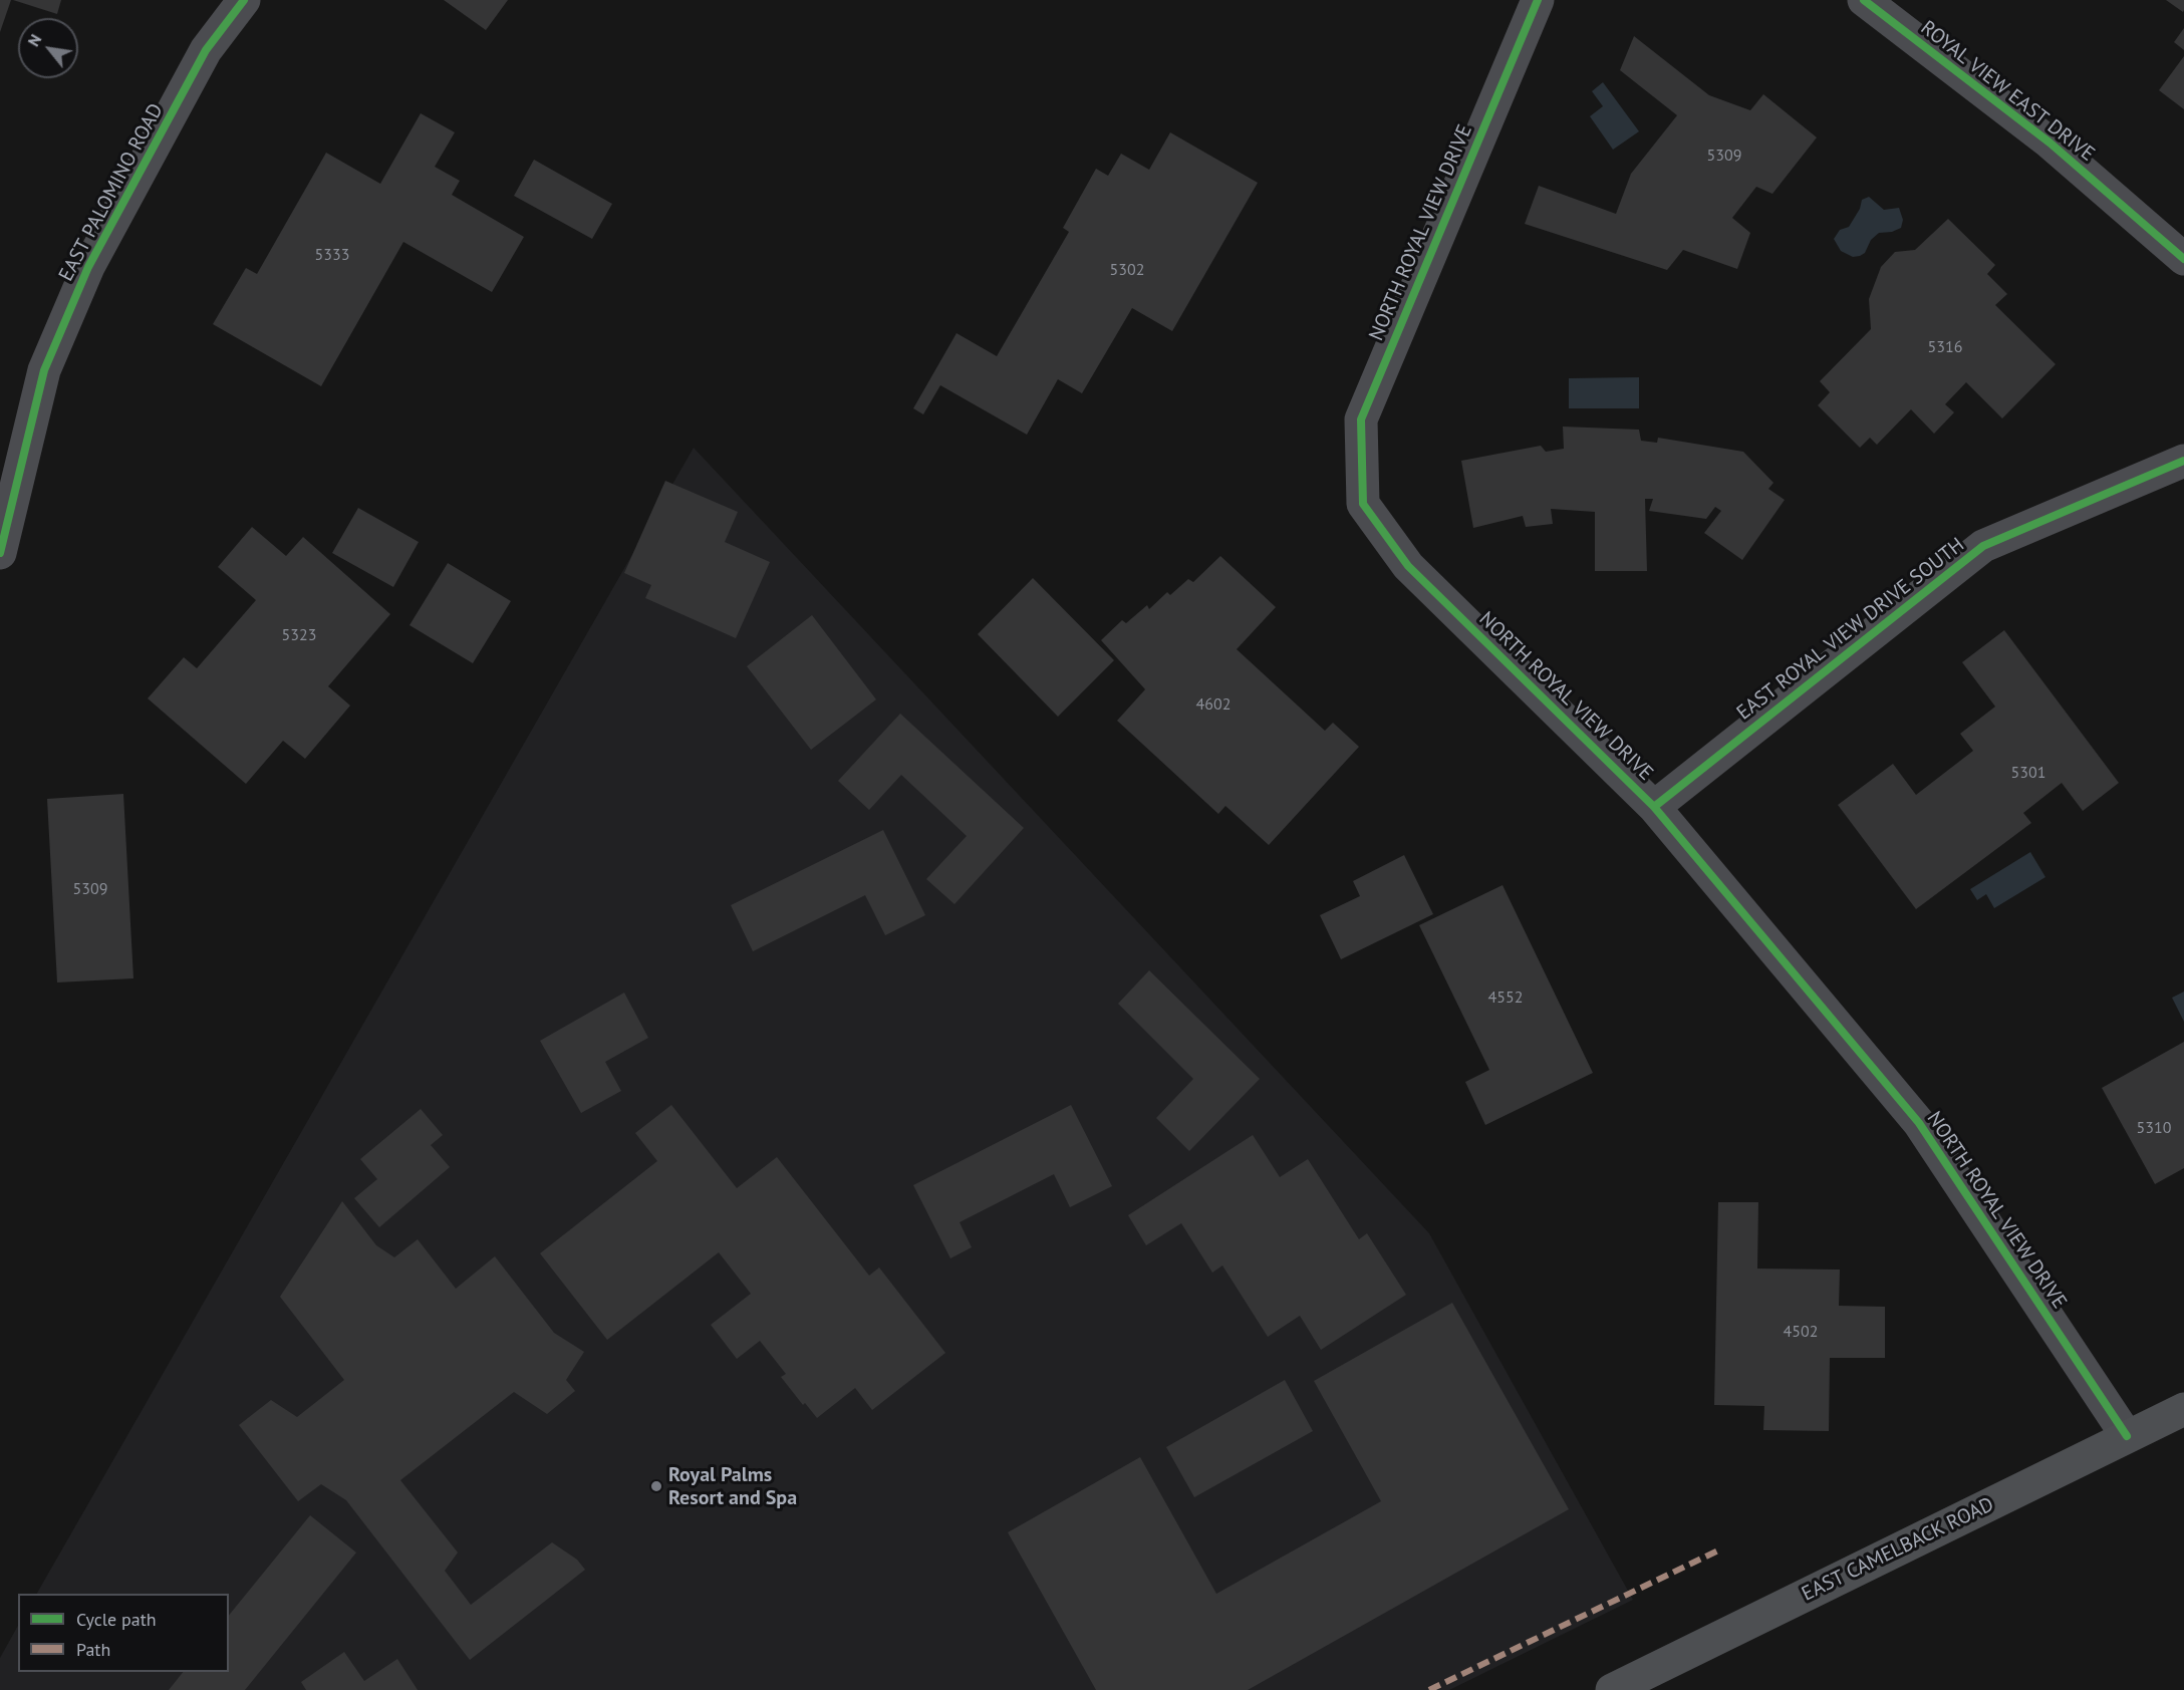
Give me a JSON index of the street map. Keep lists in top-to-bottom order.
{
  "streets": {
    "main road": ["EAST CAMELBACK ROAD"],
    "street": [
      "ROYAL VIEW EAST DRIVE",
      "EAST PALOMINO ROAD",
      "NORTH ROYAL VIEW DRIVE",
      "EAST ROYAL VIEW DRIVE SOUTH"
    ]
  },
  "crossings": [
    ["NORTH ROYAL VIEW DRIVE", "EAST ROYAL VIEW DRIVE SOUTH"],
    ["NORTH ROYAL VIEW DRIVE", "EAST CAMELBACK ROAD"]
  ],
  "places": ["Royal Palms Resort and Spa"],
  "house_numbers": [
    "5309",
    "5333",
    "5302",
    "5316",
    "5323",
    "4602",
    "5301",
    "5309",
    "4552",
    "5310",
    "4502"
  ],
  "legend": ["Cycle path", "Path"],
  "north": "top left"
}
